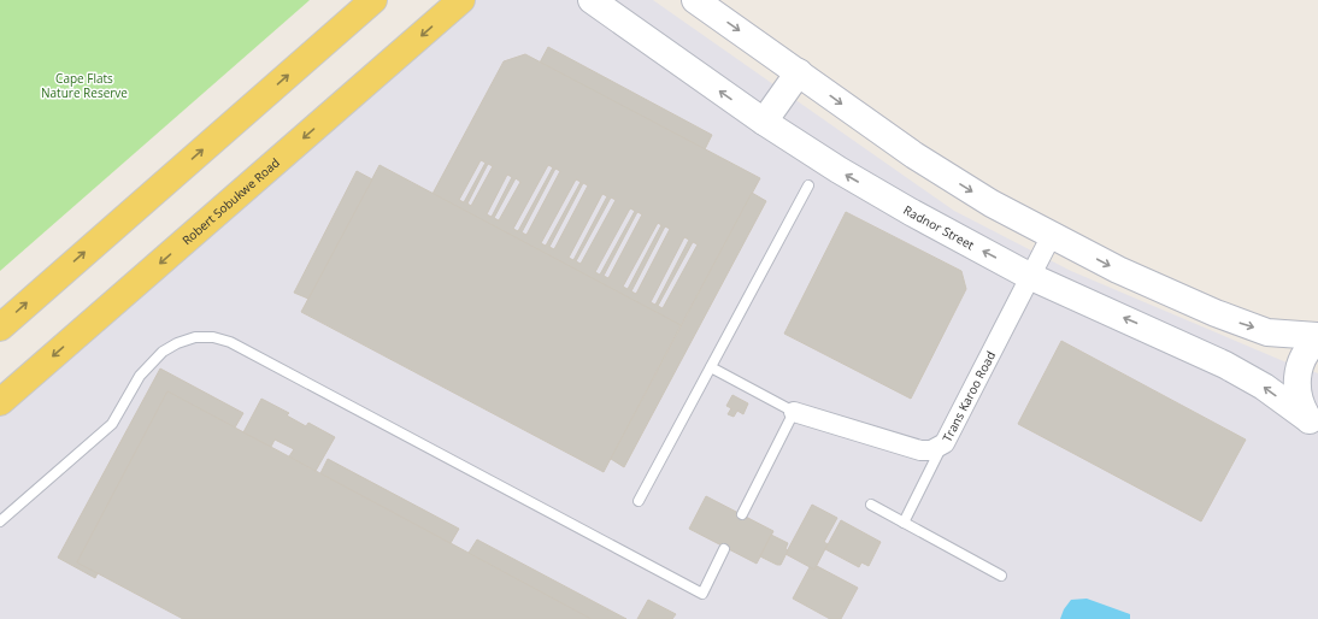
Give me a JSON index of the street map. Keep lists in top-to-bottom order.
{
  "streets": {
    "main road": ["Robert Sobukwe Road"],
    "street": ["Radnor Street", "Trans Karoo Road"]
  },
  "crossings": [
    ["Radnor Street", "Trans Karoo Road"]
  ],
  "parks": ["Cape Flats Nature Reserve"]
}
